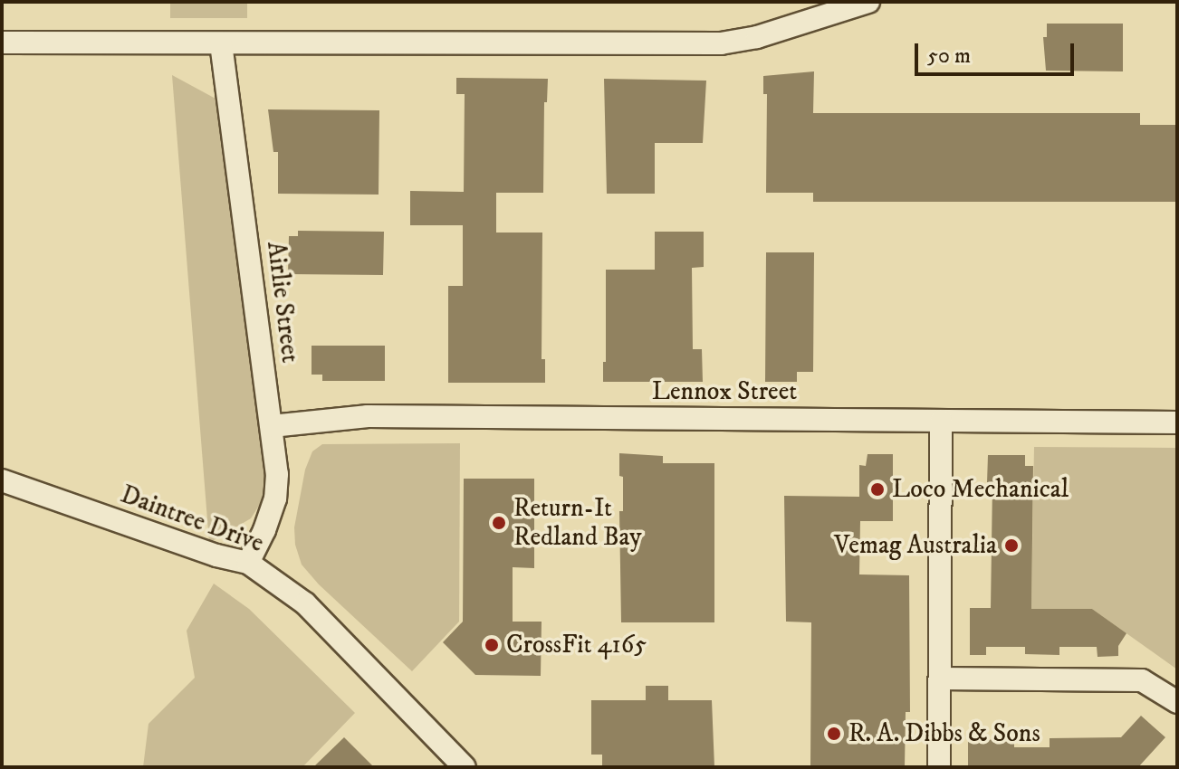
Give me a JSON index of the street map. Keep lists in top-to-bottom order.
{
  "streets": {
    "street": ["Airlie Street", "Lennox Street", "Daintree Drive"]
  },
  "crossings": [
    ["Airlie Street", "Lennox Street"],
    ["Airlie Street", "Daintree Drive"]
  ],
  "places": [
    "Loco Mechanical",
    "Return-It Redland Bay",
    "Vemag Australia",
    "CrossFit 4165",
    "R. A. Dibbs & Sons"
  ],
  "scale_bar": "50 m"
}
